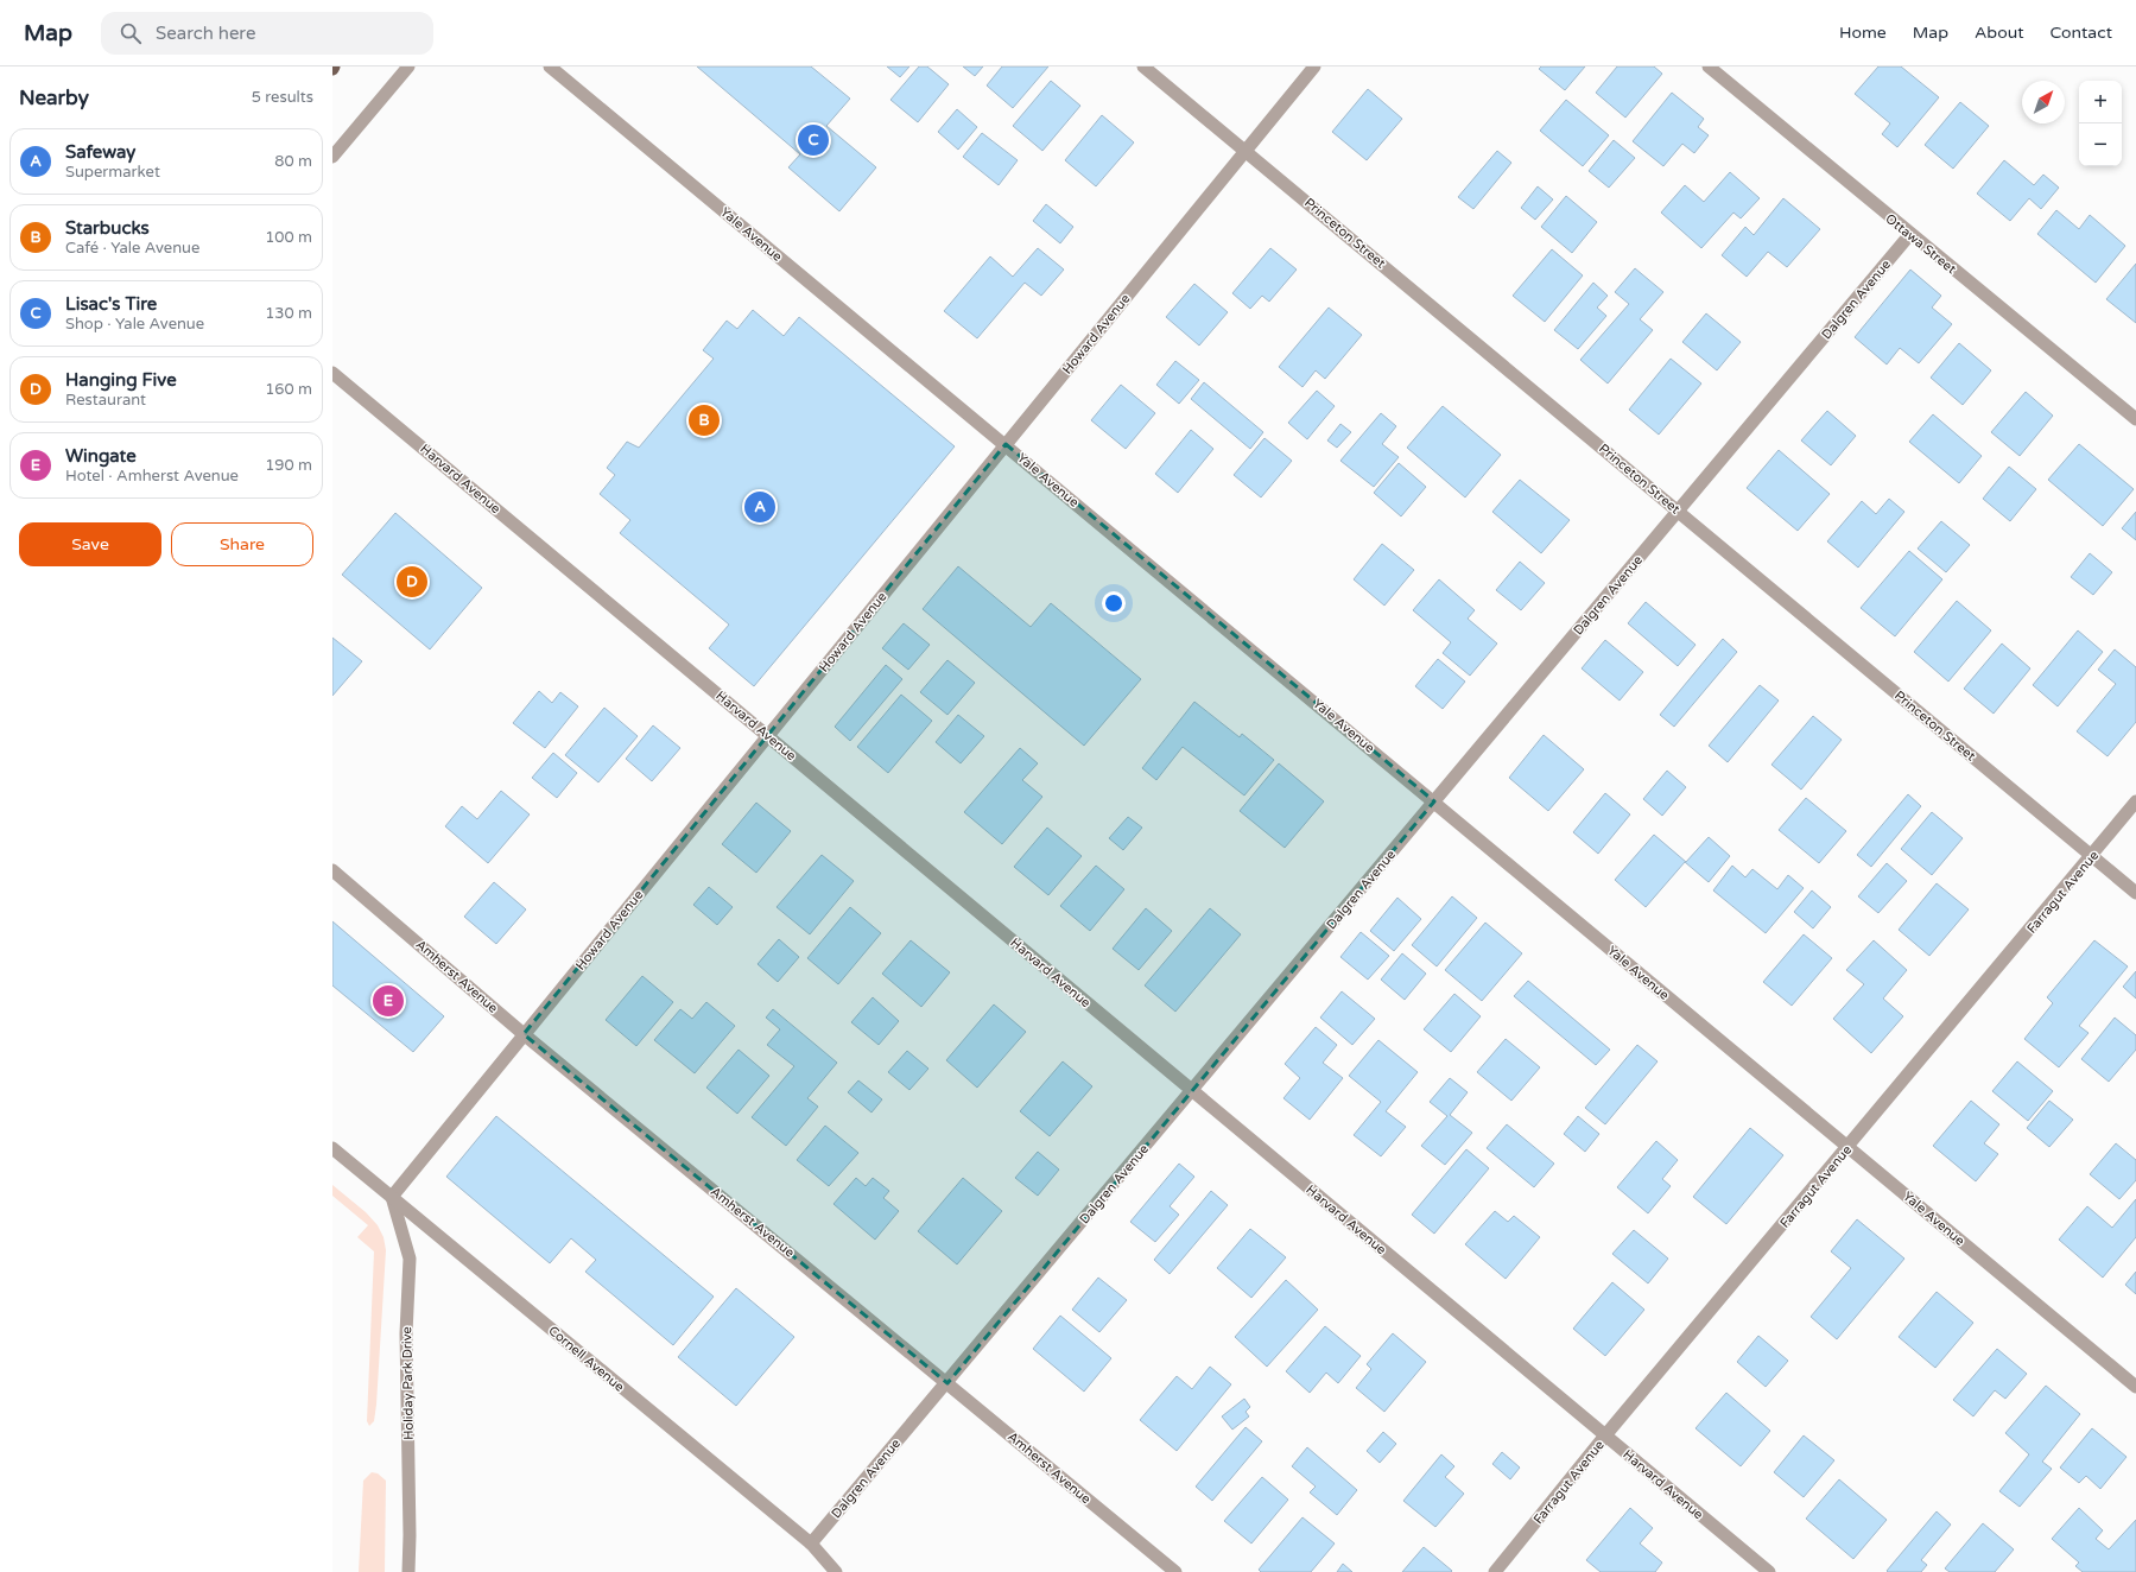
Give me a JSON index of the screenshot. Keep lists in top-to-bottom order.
{
  "streets": {
    "street": [
      "Princeton Street",
      "Yale Avenue",
      "Ottawa Street",
      "Dalgren Avenue",
      "Howard Avenue",
      "Harvard Avenue",
      "Farragut Avenue",
      "Amherst Avenue",
      "Cornell Avenue",
      "Holiday Park Drive"
    ]
  },
  "crossings": [
    ["Princeton Street", "Dalgren Avenue"],
    ["Princeton Street", "Howard Avenue"],
    ["Princeton Street", "Farragut Avenue"],
    ["Yale Avenue", "Dalgren Avenue"],
    ["Yale Avenue", "Howard Avenue"],
    ["Yale Avenue", "Farragut Avenue"],
    ["Ottawa Street", "Dalgren Avenue"],
    ["Dalgren Avenue", "Harvard Avenue"],
    ["Dalgren Avenue", "Amherst Avenue"],
    ["Dalgren Avenue", "Cornell Avenue"],
    ["Howard Avenue", "Harvard Avenue"],
    ["Howard Avenue", "Amherst Avenue"],
    ["Howard Avenue", "Cornell Avenue"],
    ["Howard Avenue", "Holiday Park Drive"],
    ["Harvard Avenue", "Farragut Avenue"],
    ["Cornell Avenue", "Holiday Park Drive"]
  ],
  "north": "top right",
  "page": {
    "header": "Map",
    "search": "Search here",
    "nav": [
      "Home",
      "Map",
      "About",
      "Contact"
    ],
    "heading": ["Nearby", "5 results"],
    "map_buttons": ["+", "−"],
    "pins": [
      "C",
      "B",
      "A",
      "D",
      "E"
    ],
    "list": [
      {
        "mark": "A",
        "name": "Safeway",
        "note": "Supermarket",
        "value": "80 m"
      },
      {
        "mark": "B",
        "name": "Starbucks",
        "note": "Café · Yale Avenue",
        "value": "100 m"
      },
      {
        "mark": "C",
        "name": "Lisac's Tire",
        "note": "Shop · Yale Avenue",
        "value": "130 m"
      },
      {
        "mark": "D",
        "name": "Hanging Five",
        "note": "Restaurant",
        "value": "160 m"
      },
      {
        "mark": "E",
        "name": "Wingate",
        "note": "Hotel · Amherst Avenue",
        "value": "190 m"
      }
    ],
    "buttons": ["Save", "Share"]
  }
}
